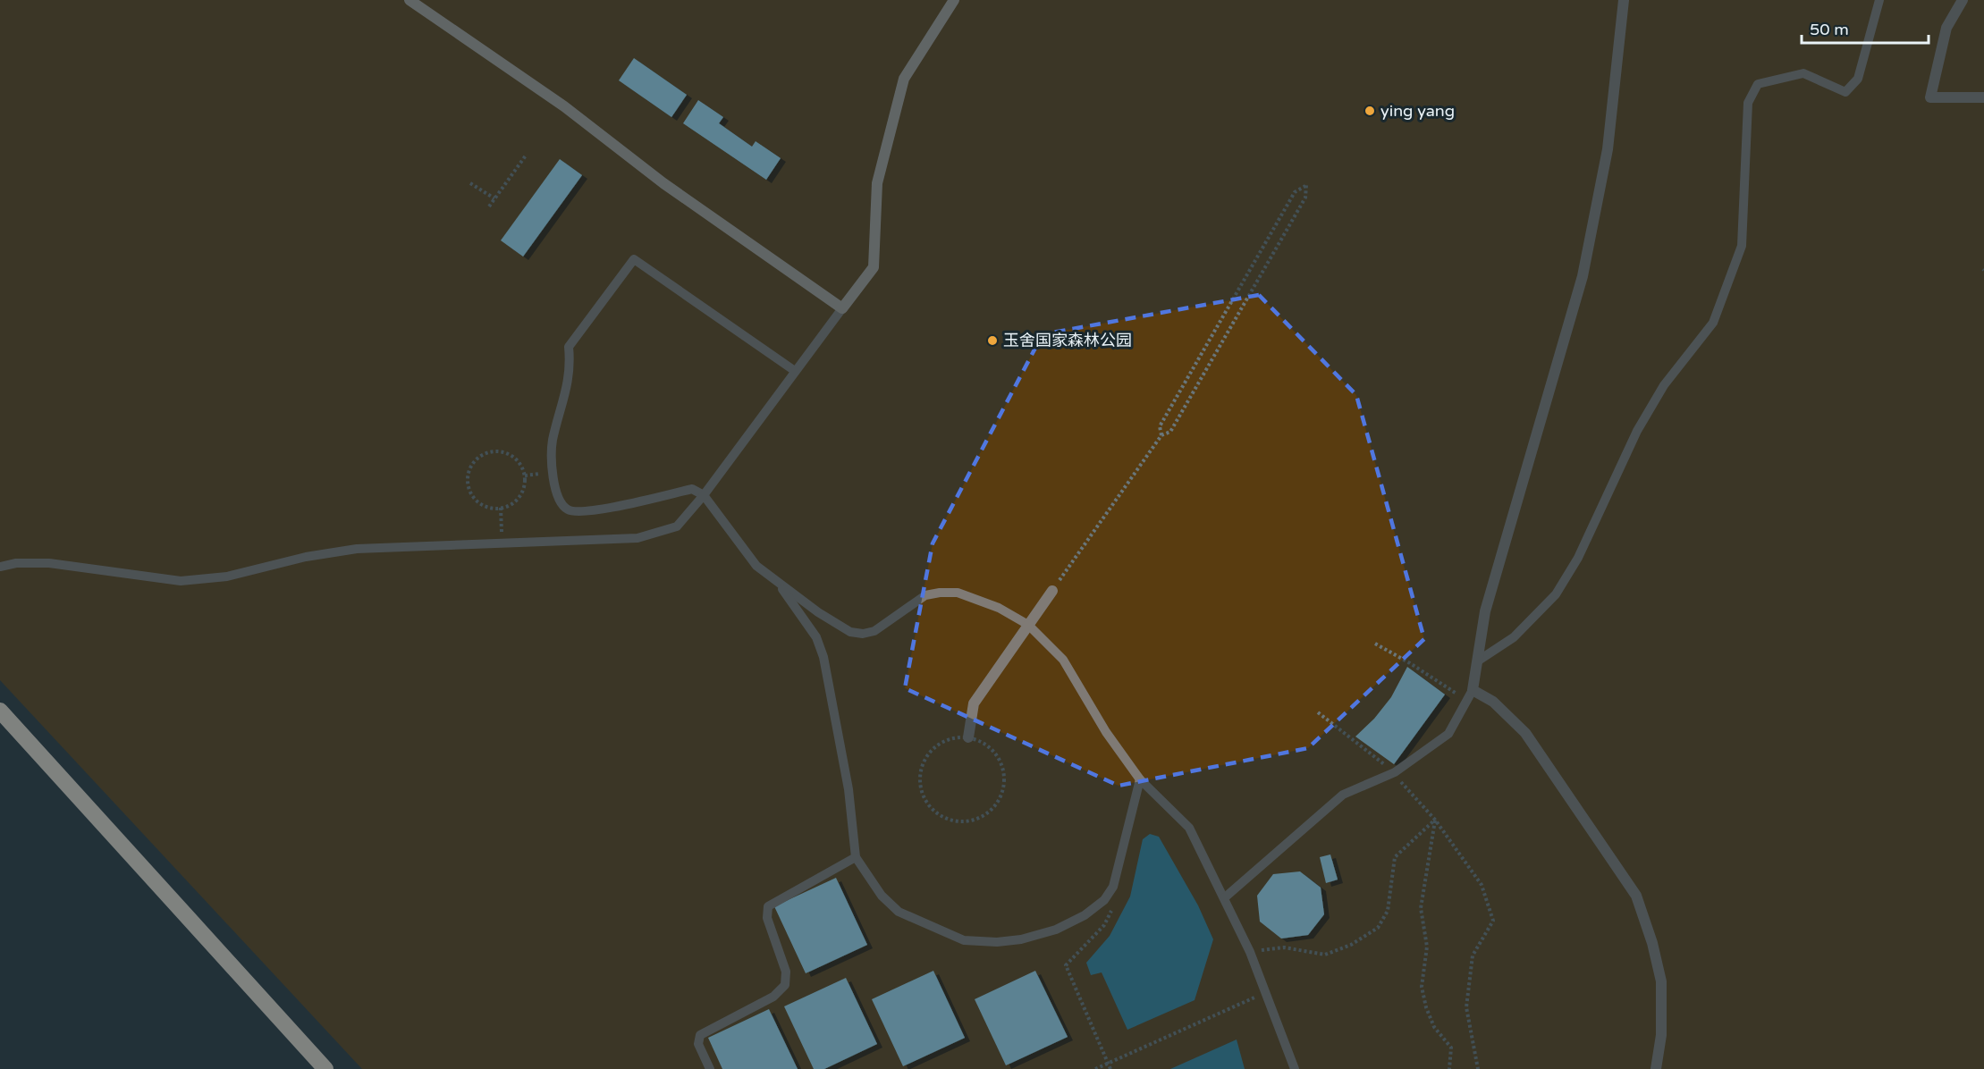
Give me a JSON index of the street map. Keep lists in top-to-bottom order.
{
  "places": ["ying yang", "玉舍国家森林公园"],
  "scale_bar": "50 m"
}
